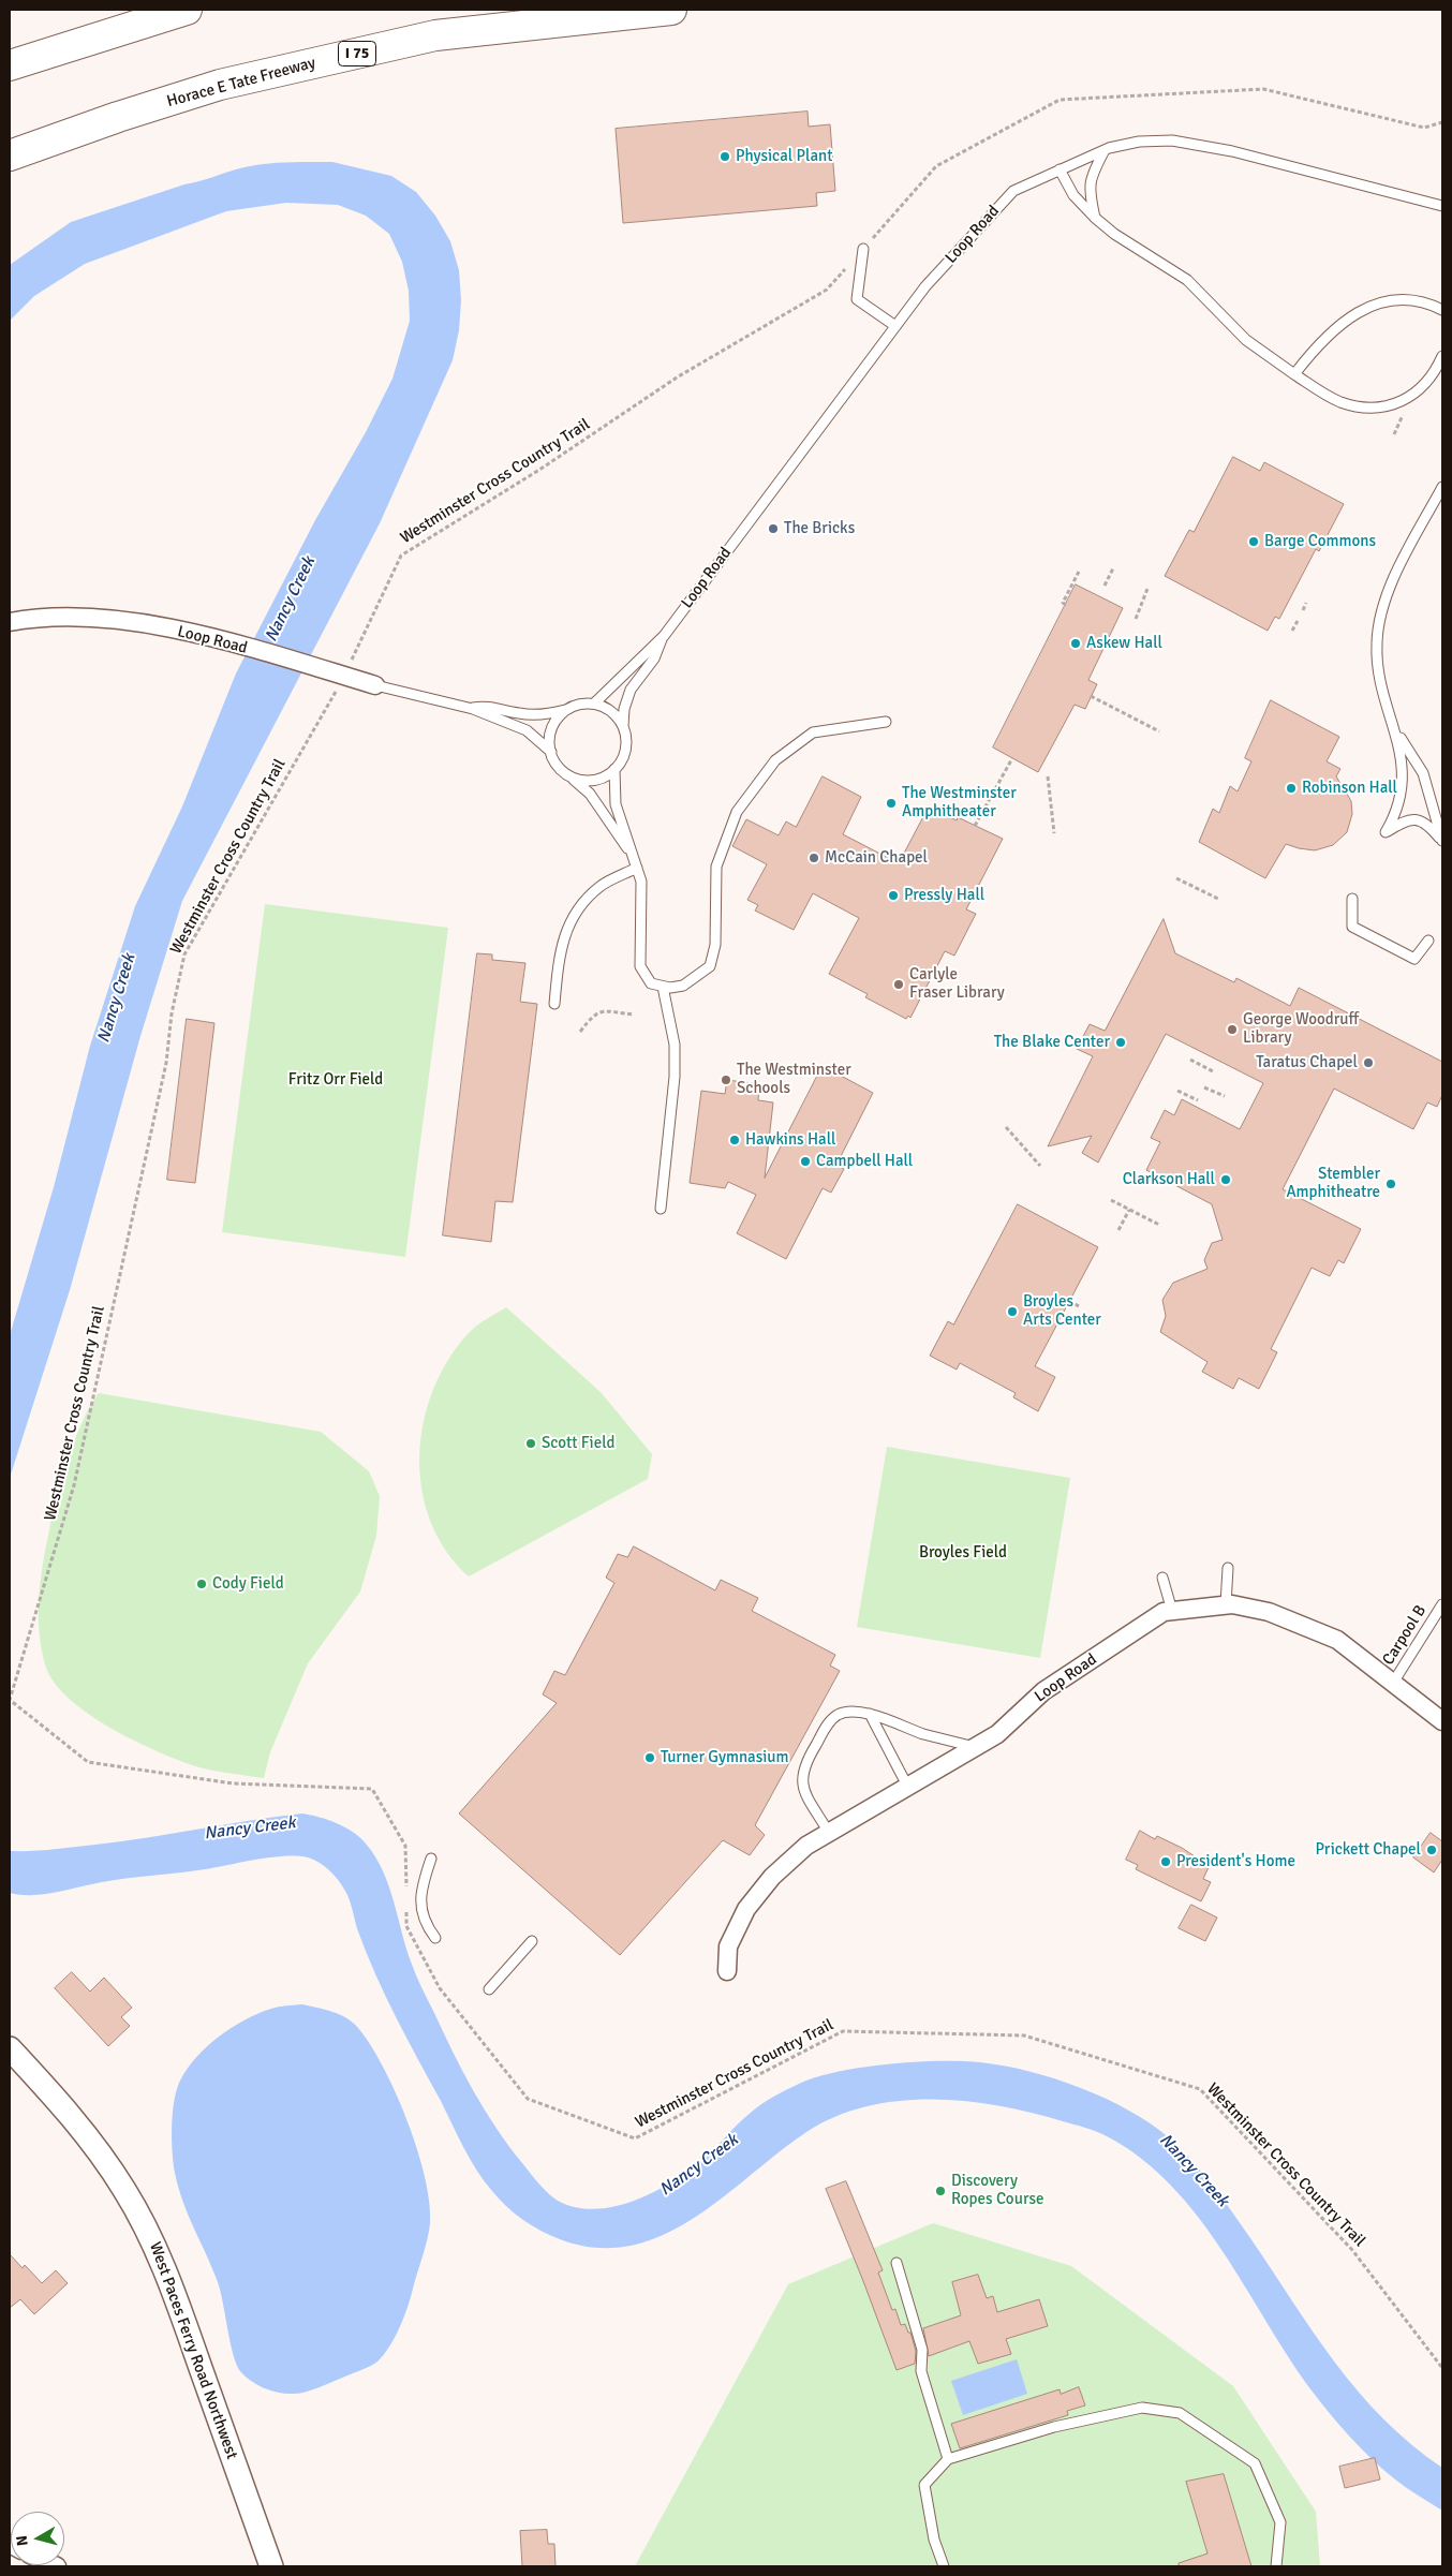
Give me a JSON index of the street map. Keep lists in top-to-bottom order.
{
  "streets": {
    "highway": ["I 75", "Horace E Tate Freeway"],
    "street": ["Loop Road", "West Paces Ferry Road Northwest"],
    "lane": ["Carpool B"],
    "path": ["Westminster Cross Country Trail"]
  },
  "crossings": [
    ["Loop Road", "Westminster Cross Country Trail"],
    ["Loop Road", "Carpool B"]
  ],
  "water": ["Nancy Creek"],
  "parks": ["Fritz Orr Field", "Broyles Field"],
  "places": [
    "Physical Plant",
    "The Bricks",
    "Barge Commons",
    "Askew Hall",
    "Robinson Hall",
    "The Westminster Amphitheater",
    "McCain Chapel",
    "Pressly Hall",
    "Carlyle Fraser Library",
    "George Woodruff Library",
    "The Blake Center",
    "Taratus Chapel",
    "The Westminster Schools",
    "Hawkins Hall",
    "Campbell Hall",
    "Clarkson Hall",
    "Stembler Amphitheatre",
    "Broyles Arts Center",
    "Scott Field",
    "Cody Field",
    "Turner Gymnasium",
    "Prickett Chapel",
    "President's Home",
    "Discovery Ropes Course"
  ],
  "north": "left"
}
